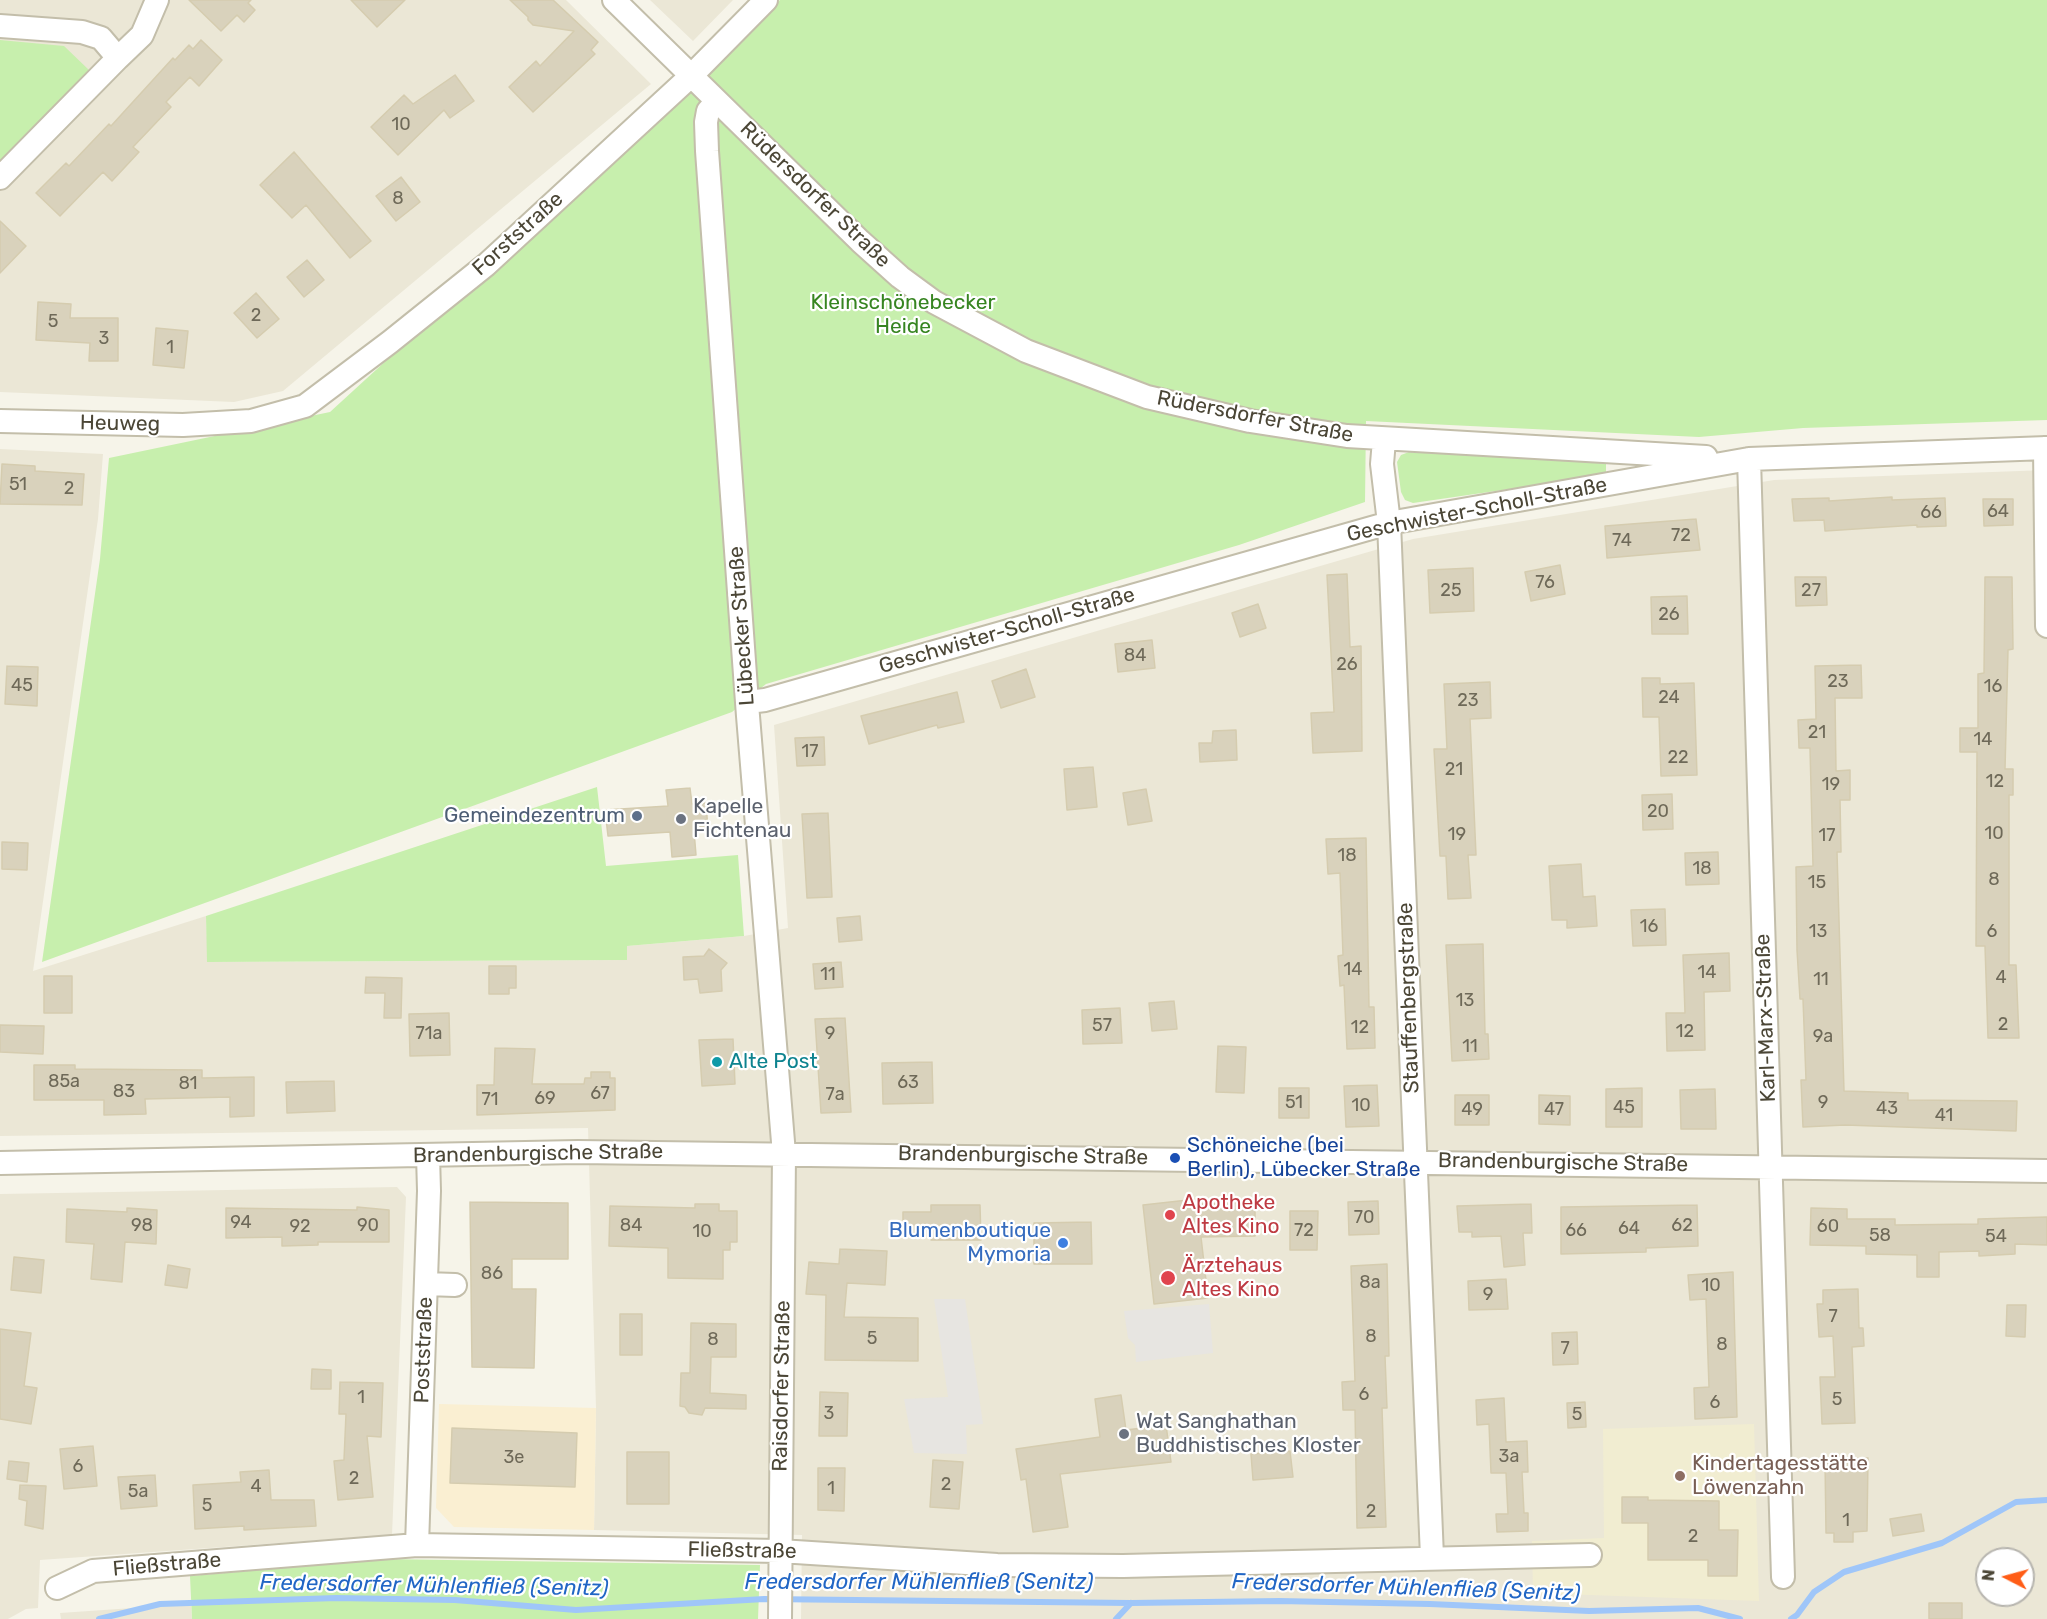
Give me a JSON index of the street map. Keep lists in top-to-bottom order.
{
  "streets": {
    "street": [
      "Rüdersdorfer Straße",
      "Forststraße",
      "Heuweg",
      "Geschwister-Scholl-Straße",
      "Lübecker Straße",
      "Stauffenbergstraße",
      "Karl-Marx-Straße",
      "Brandenburgische Straße",
      "Poststraße",
      "Raisdorfer Straße",
      "Fließstraße"
    ]
  },
  "crossings": [
    ["Rüdersdorfer Straße", "Forststraße"],
    ["Rüdersdorfer Straße", "Geschwister-Scholl-Straße"],
    ["Rüdersdorfer Straße", "Lübecker Straße"],
    ["Rüdersdorfer Straße", "Stauffenbergstraße"],
    ["Rüdersdorfer Straße", "Karl-Marx-Straße"],
    ["Forststraße", "Heuweg"],
    ["Geschwister-Scholl-Straße", "Lübecker Straße"],
    ["Geschwister-Scholl-Straße", "Stauffenbergstraße"],
    ["Geschwister-Scholl-Straße", "Karl-Marx-Straße"],
    ["Lübecker Straße", "Brandenburgische Straße"],
    ["Lübecker Straße", "Raisdorfer Straße"],
    ["Stauffenbergstraße", "Brandenburgische Straße"],
    ["Stauffenbergstraße", "Fließstraße"],
    ["Karl-Marx-Straße", "Brandenburgische Straße"],
    ["Brandenburgische Straße", "Poststraße"],
    ["Brandenburgische Straße", "Raisdorfer Straße"],
    ["Poststraße", "Fließstraße"],
    ["Raisdorfer Straße", "Fließstraße"]
  ],
  "water": ["Fredersdorfer Mühlenfließ (Senitz)"],
  "parks": ["Kleinschönebecker Heide"],
  "places": [
    "Gemeindezentrum",
    "Kapelle Fichtenau",
    "Alte Post",
    "Schöneiche (bei Berlin), Lübecker Straße",
    "Apotheke Altes Kino",
    "Blumenboutique Mymoria",
    "Ärztehaus Altes Kino",
    "Wat Sanghathan Buddhistisches Kloster",
    "Kindertagesstätte Löwenzahn"
  ],
  "house_numbers": [
    "10",
    "8",
    "2",
    "5",
    "3",
    "1",
    "51",
    "2",
    "64",
    "66",
    "72",
    "74",
    "76",
    "25",
    "27",
    "26",
    "84",
    "26",
    "23",
    "45",
    "16",
    "24",
    "23",
    "21",
    "14",
    "17",
    "22",
    "21",
    "12",
    "19",
    "20",
    "10",
    "19",
    "17",
    "18",
    "18",
    "8",
    "15",
    "16",
    "13",
    "6",
    "14",
    "14",
    "11",
    "4",
    "11",
    "13",
    "2",
    "57",
    "12",
    "12",
    "71a",
    "9",
    "9a",
    "11",
    "85a",
    "63",
    "81",
    "83",
    "67",
    "7a",
    "69",
    "71",
    "51",
    "9",
    "10",
    "45",
    "43",
    "49",
    "47",
    "41",
    "70",
    "94",
    "98",
    "90",
    "84",
    "62",
    "92",
    "60",
    "64",
    "72",
    "66",
    "10",
    "58",
    "54",
    "86",
    "8a",
    "10",
    "9",
    "7",
    "8",
    "5",
    "8",
    "8",
    "7",
    "6",
    "1",
    "5",
    "6",
    "3",
    "5",
    "3a",
    "3e",
    "6",
    "2",
    "2",
    "4",
    "1",
    "5a",
    "5",
    "2",
    "1",
    "2"
  ],
  "north": "left"
}
